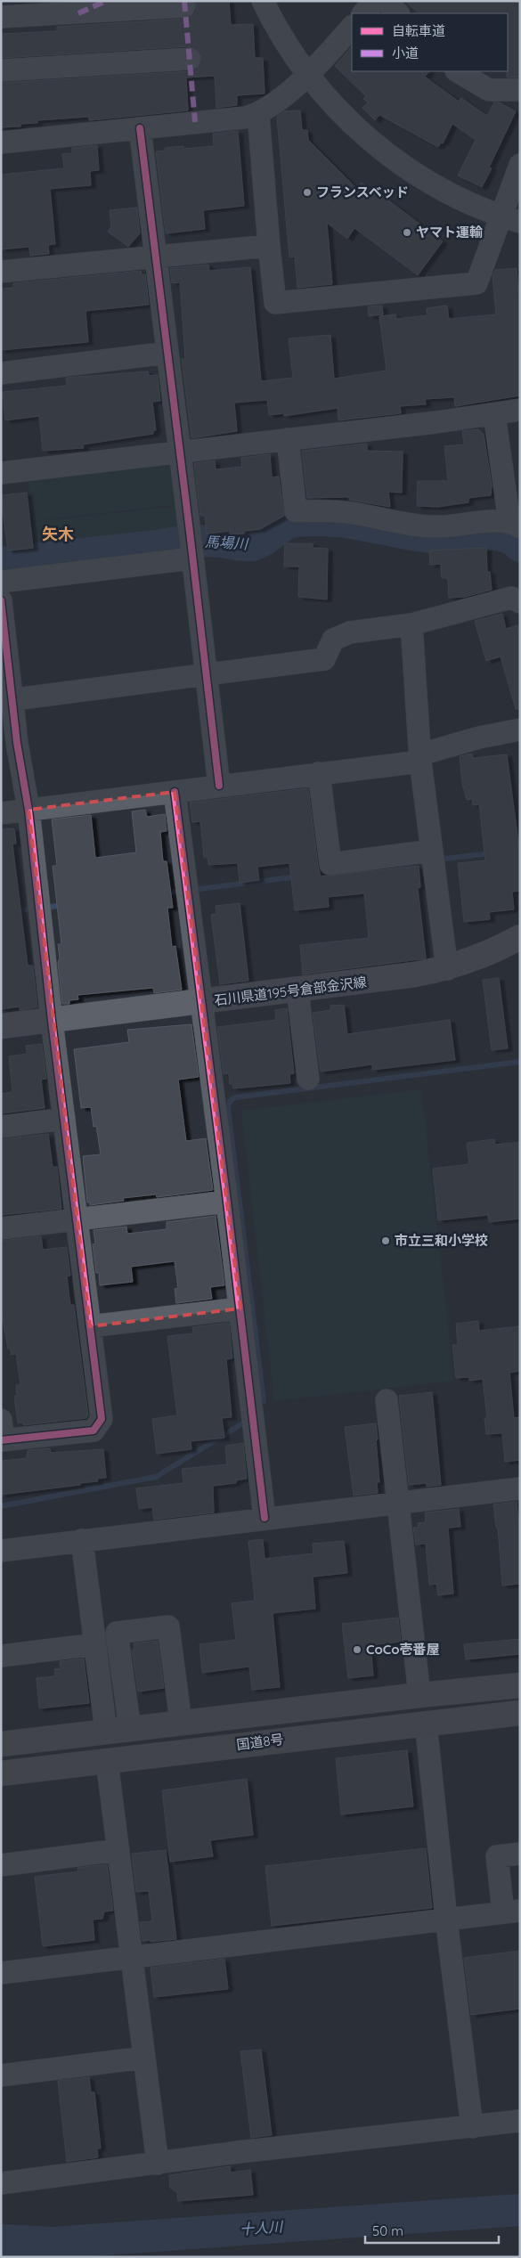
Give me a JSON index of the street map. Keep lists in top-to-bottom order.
{
  "streets": {
    "highway": ["国道8号"],
    "main road": ["石川県道195号倉部金沢線"]
  },
  "districts": ["矢木"],
  "water": ["馬場川", "十人川"],
  "places": [
    "フランスベッド",
    "ヤマト運輸",
    "市立三和小学校",
    "CoCo壱番屋"
  ],
  "legend": ["自転車道", "小道"],
  "scale_bar": "50 m"
}
